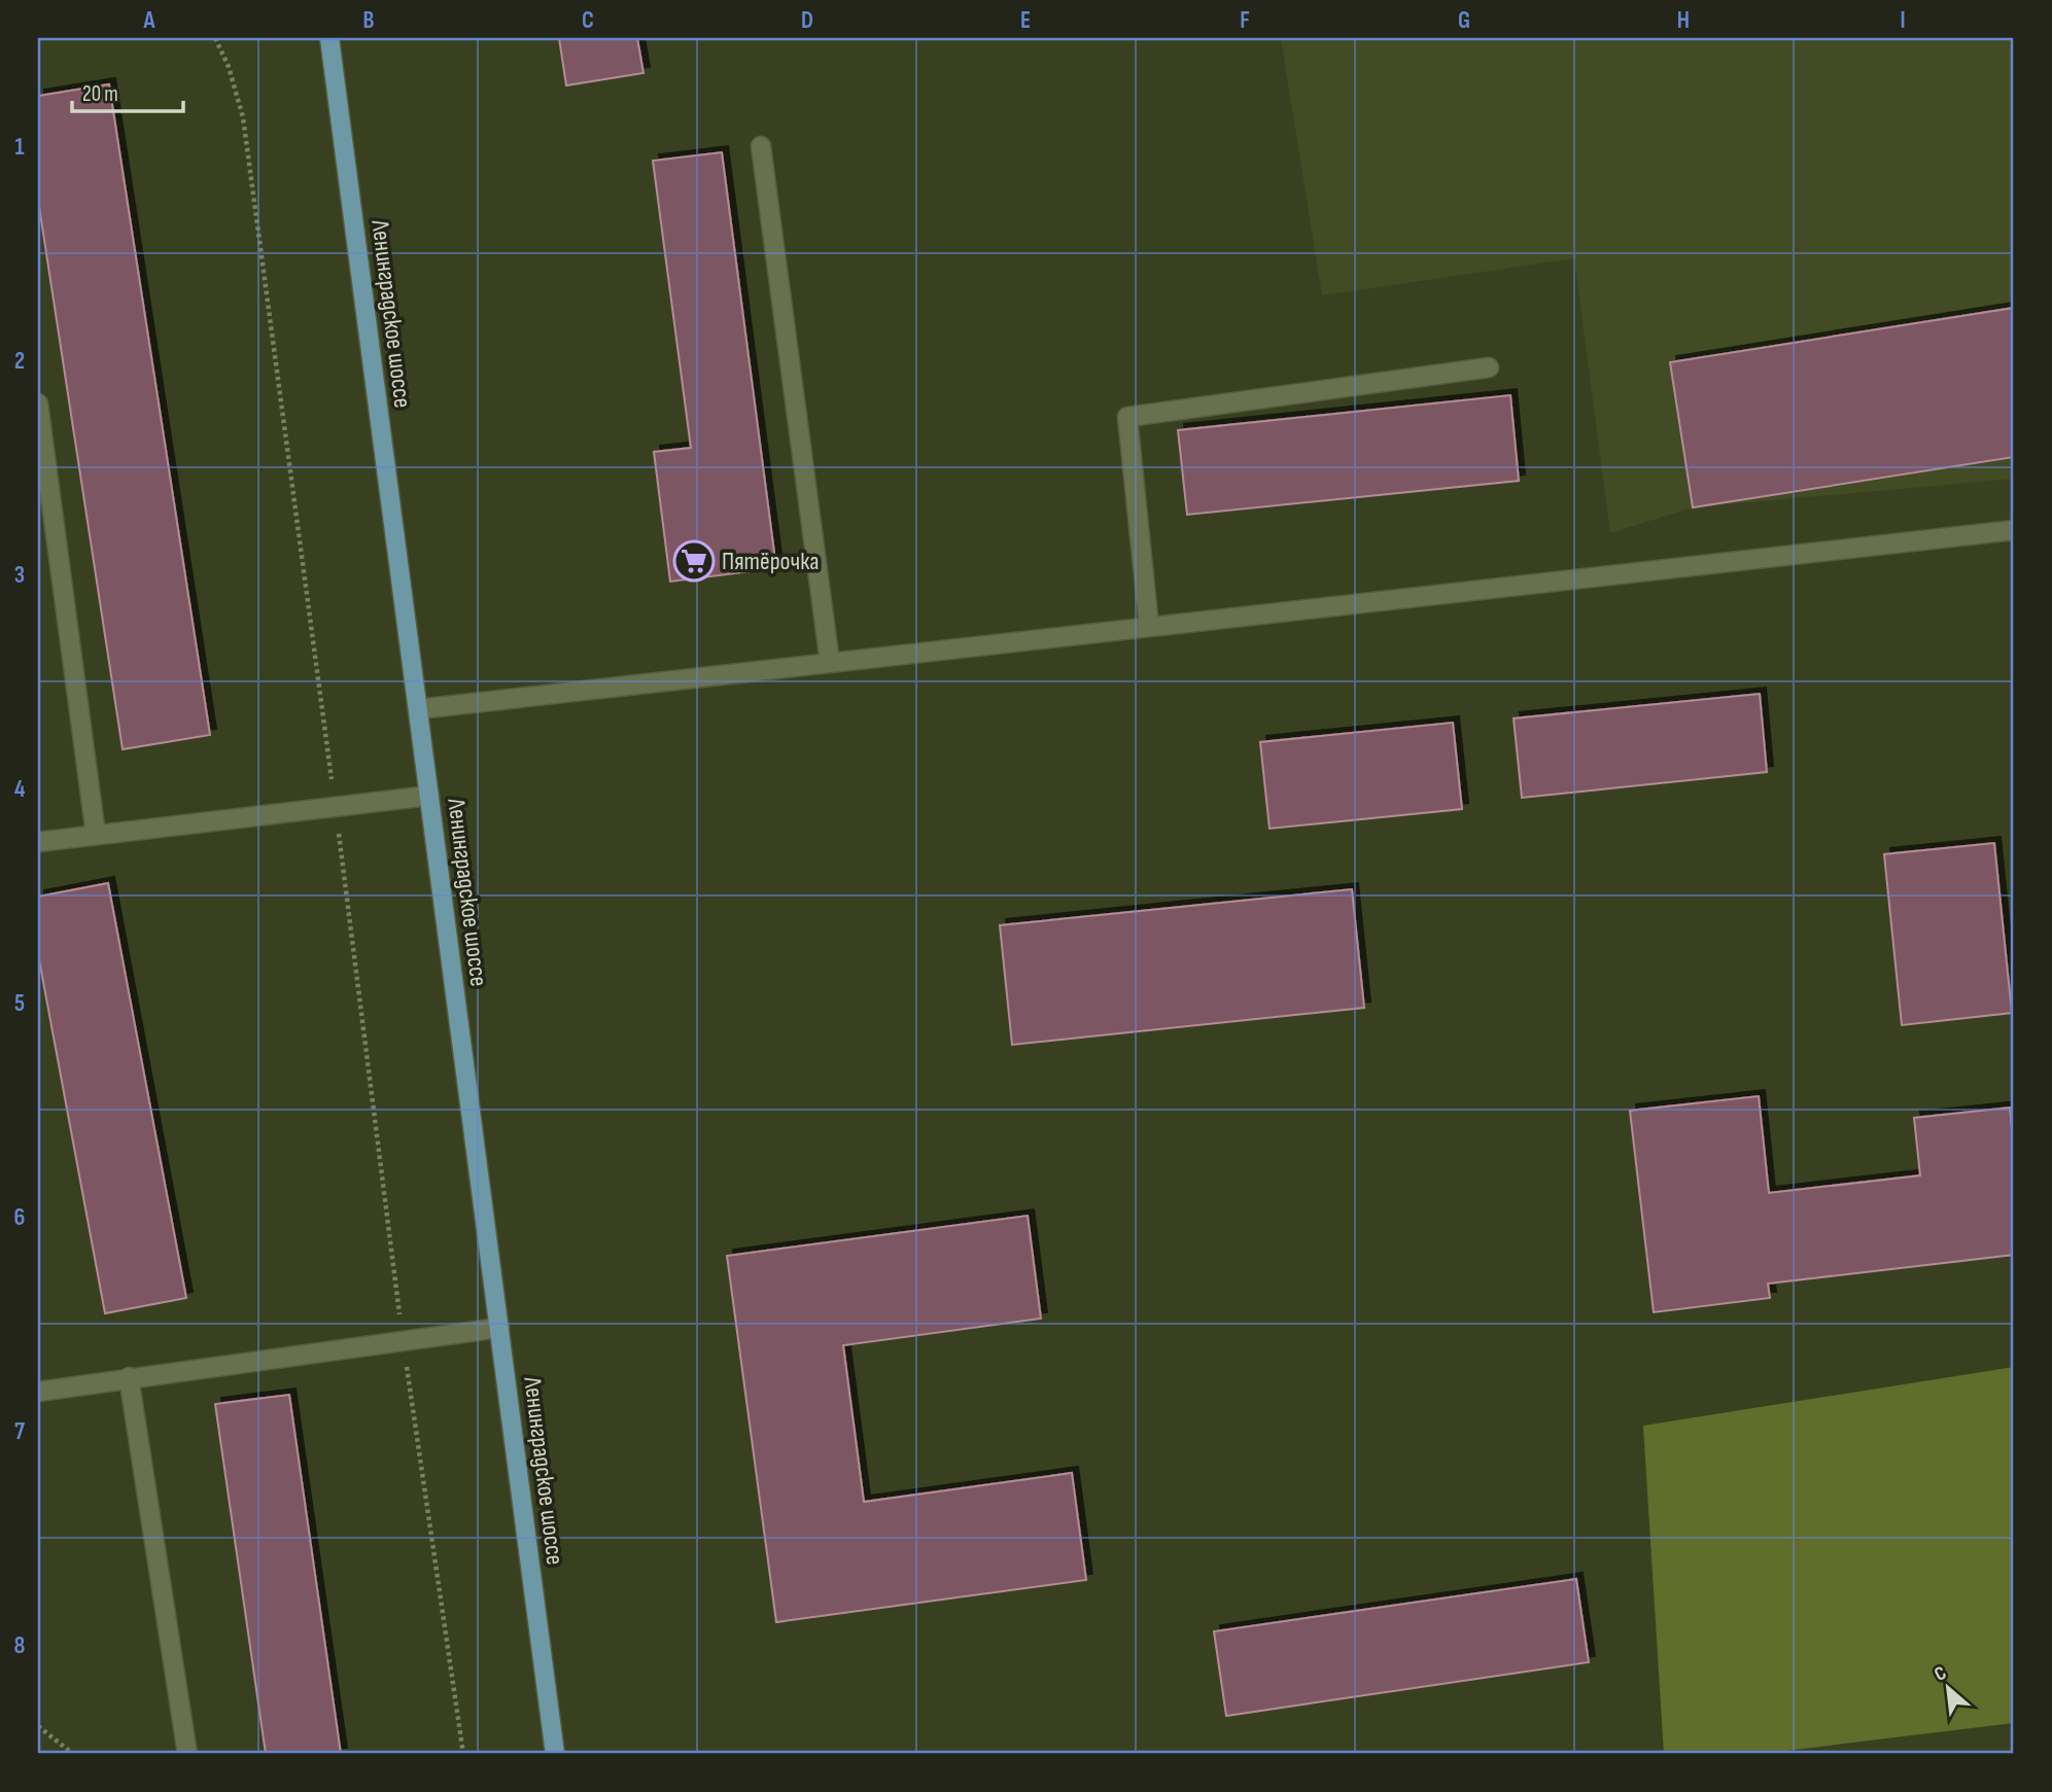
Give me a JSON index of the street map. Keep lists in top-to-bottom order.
{
  "streets": {
    "main road": ["Ленинградское шоссе"]
  },
  "places": {
    "supermarket": ["Пятёрочка"]
  },
  "scale_bar": "20 m",
  "north": "top left",
  "grid": {
    "columns": [
      "A",
      "B",
      "C",
      "D",
      "E",
      "F",
      "G",
      "H",
      "I"
    ],
    "rows": [
      "1",
      "2",
      "3",
      "4",
      "5",
      "6",
      "7",
      "8"
    ]
  }
}
